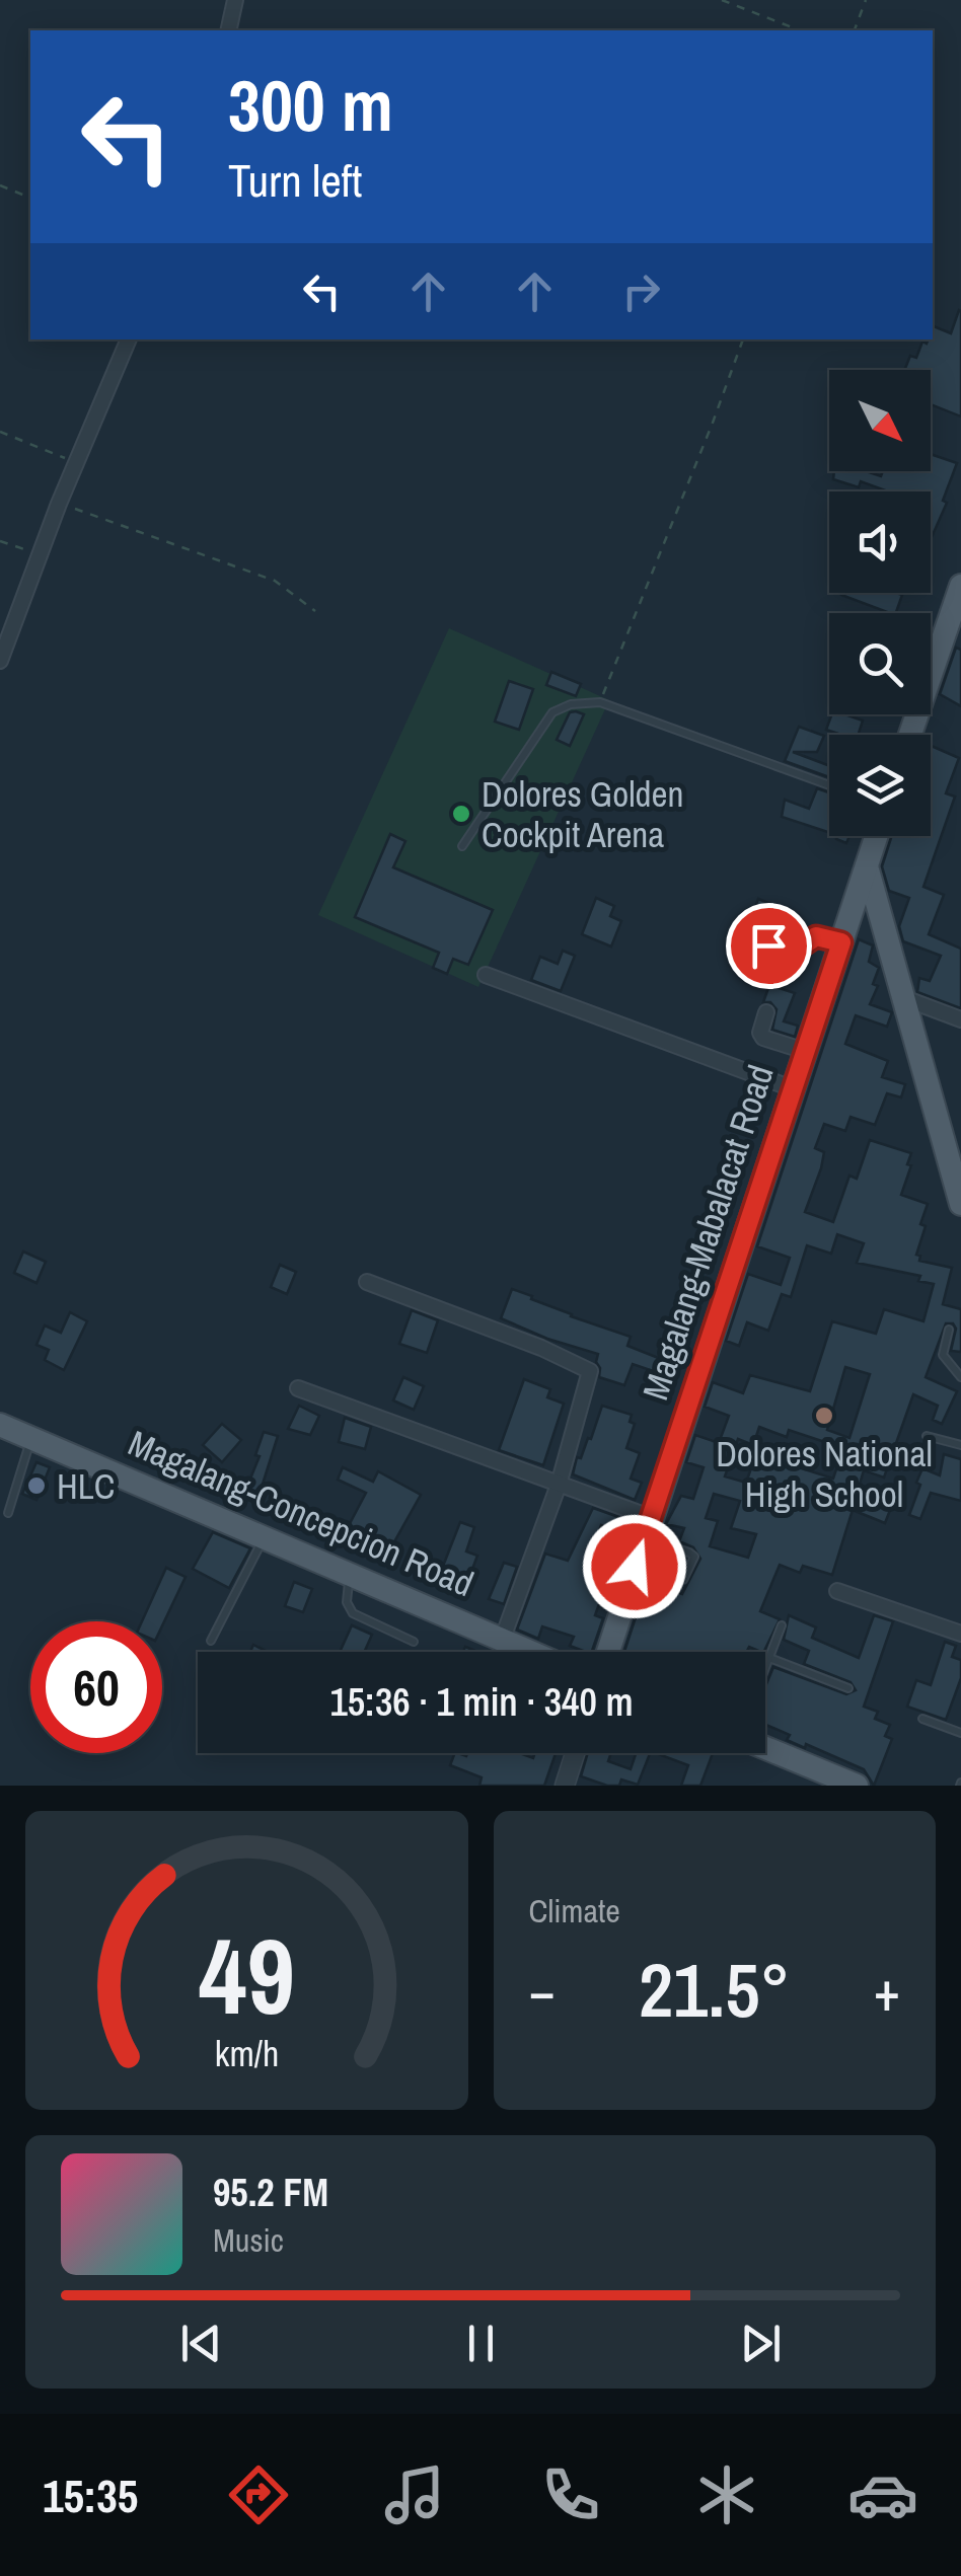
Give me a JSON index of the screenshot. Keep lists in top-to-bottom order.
{
  "streets": {
    "main road": ["Magalang-Mabalacat Road", "Magalang-Concepcion Road"]
  },
  "places": ["Dolores Golden Cockpit Arena", "Dolores National High School", "HLC"],
  "north": "bottom right",
  "page": {
    "turn": ["300 m", "Turn left"],
    "limit": "60",
    "trip": "15:36 · 1 min · 340 m",
    "tile": "Climate",
    "heat": ["−", "21.5°", "+"],
    "song": ["95.2 FM", "Music"],
    "tabs": "15:35",
    "gauge": ["49", "km/h"]
  }
}
